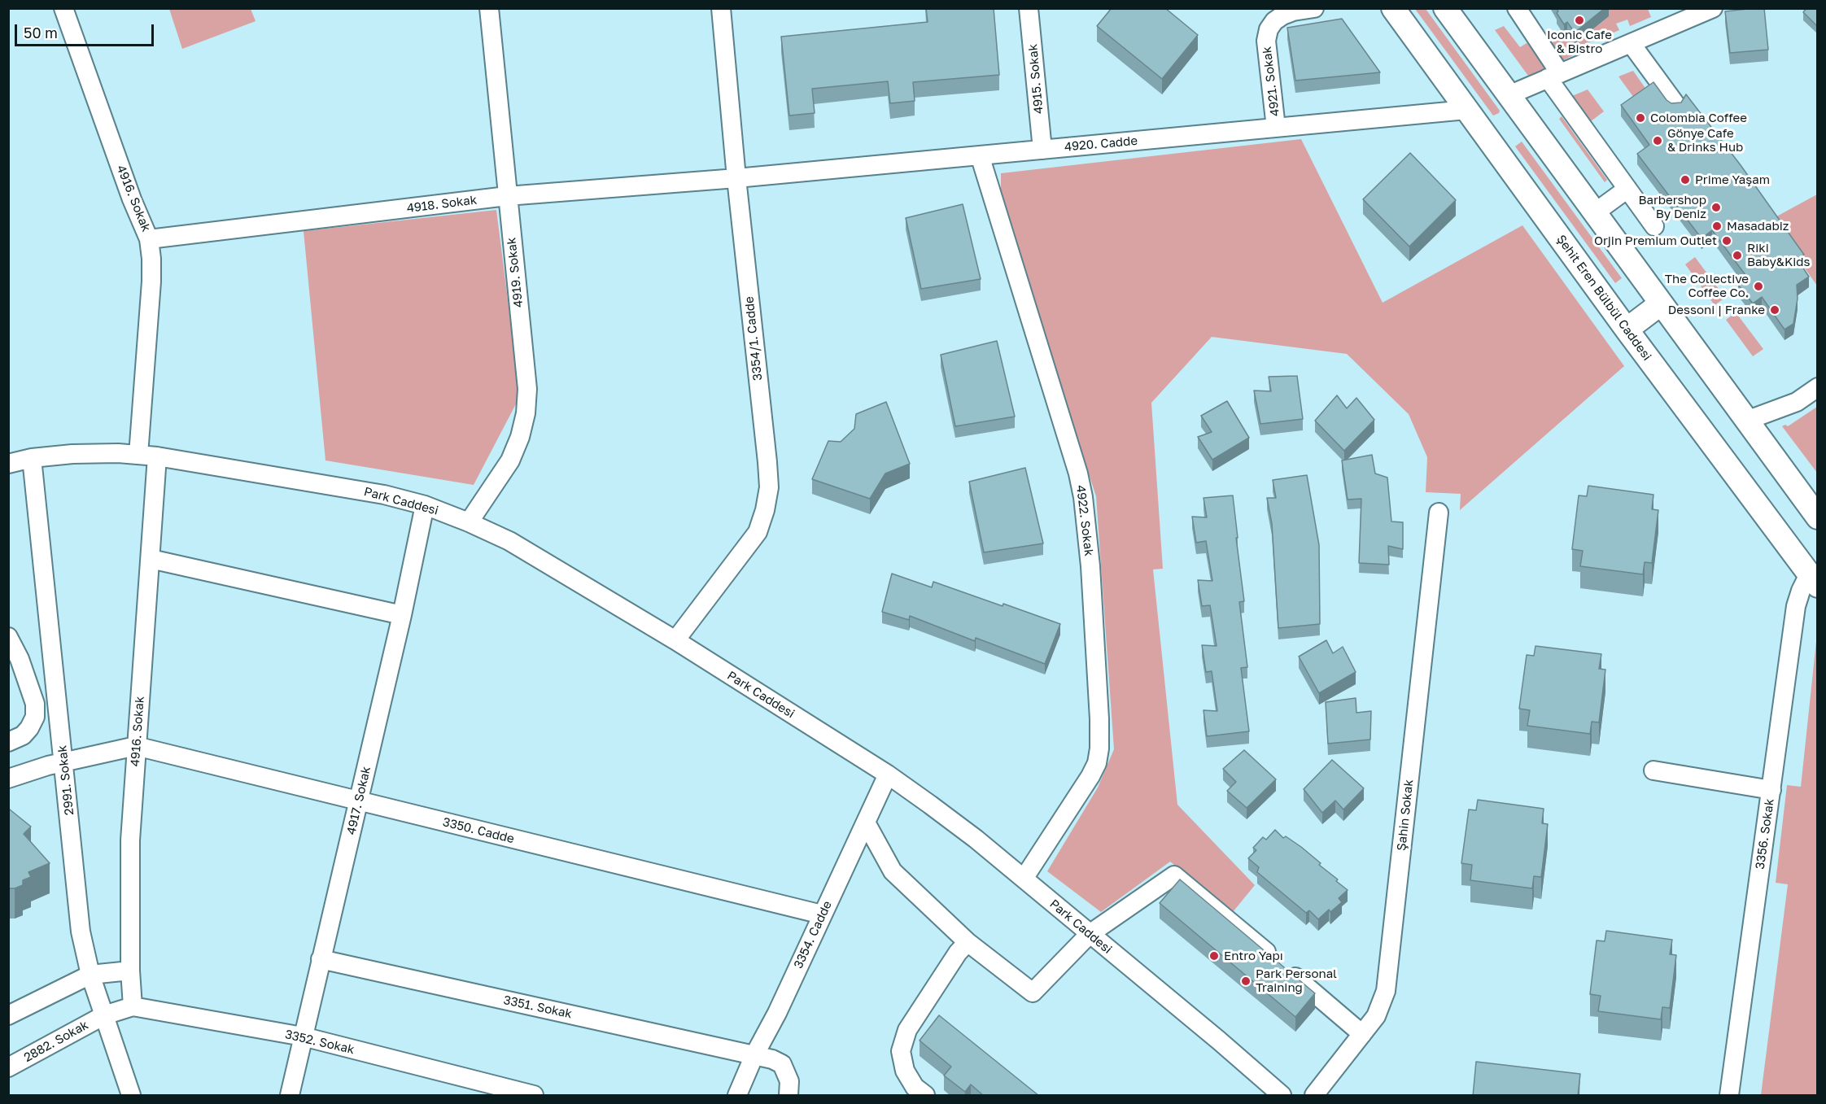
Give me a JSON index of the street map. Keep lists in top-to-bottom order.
{
  "streets": {
    "main road": ["Şehit Eren Bülbül Caddesi"],
    "street": [
      "4915. Sokak",
      "4921. Sokak",
      "4920. Cadde",
      "4916. Sokak",
      "4918. Sokak",
      "4919. Sokak",
      "3354/1. Cadde",
      "Park Caddesi",
      "4922. Sokak",
      "2991. Sokak",
      "4917. Sokak",
      "Şahin Sokak",
      "3350. Cadde",
      "3356. Sokak",
      "3354. Cadde",
      "3351. Sokak",
      "2882. Sokak",
      "3352. Sokak"
    ]
  },
  "crossings": [
    ["4915. Sokak", "4920. Cadde"],
    ["4921. Sokak", "4920. Cadde"],
    ["4920. Cadde", "4918. Sokak"],
    ["4920. Cadde", "Şehit Eren Bülbül Caddesi"],
    ["4920. Cadde", "3354/1. Cadde"],
    ["4920. Cadde", "4922. Sokak"],
    ["4916. Sokak", "4918. Sokak"],
    ["4916. Sokak", "Park Caddesi"],
    ["4916. Sokak", "3350. Cadde"],
    ["4916. Sokak", "3352. Sokak"],
    ["4918. Sokak", "4919. Sokak"],
    ["4918. Sokak", "3354/1. Cadde"],
    ["4919. Sokak", "Park Caddesi"],
    ["Şehit Eren Bülbül Caddesi", "3356. Sokak"],
    ["3354/1. Cadde", "Park Caddesi"],
    ["Park Caddesi", "4922. Sokak"],
    ["Park Caddesi", "2991. Sokak"],
    ["Park Caddesi", "4917. Sokak"],
    ["Park Caddesi", "3354. Cadde"],
    ["2991. Sokak", "2882. Sokak"],
    ["2991. Sokak", "3352. Sokak"],
    ["4917. Sokak", "3350. Cadde"],
    ["4917. Sokak", "3351. Sokak"],
    ["4917. Sokak", "3352. Sokak"],
    ["3350. Cadde", "3354. Cadde"],
    ["3354. Cadde", "3351. Sokak"],
    ["2882. Sokak", "3352. Sokak"]
  ],
  "places": [
    "Iconic Cafe & Bistro",
    "Colombia Coffee",
    "Gönye Cafe & Drinks Hub",
    "Prime Yaşam",
    "Barbershop By Deniz",
    "Masadabiz",
    "Orjin Premium Outlet",
    "Riki Baby&Kids",
    "The Collective Coffee Co.",
    "Dessoni | Franke",
    "Entro Yapı",
    "Park Personal Training"
  ],
  "scale_bar": "50 m"
}
